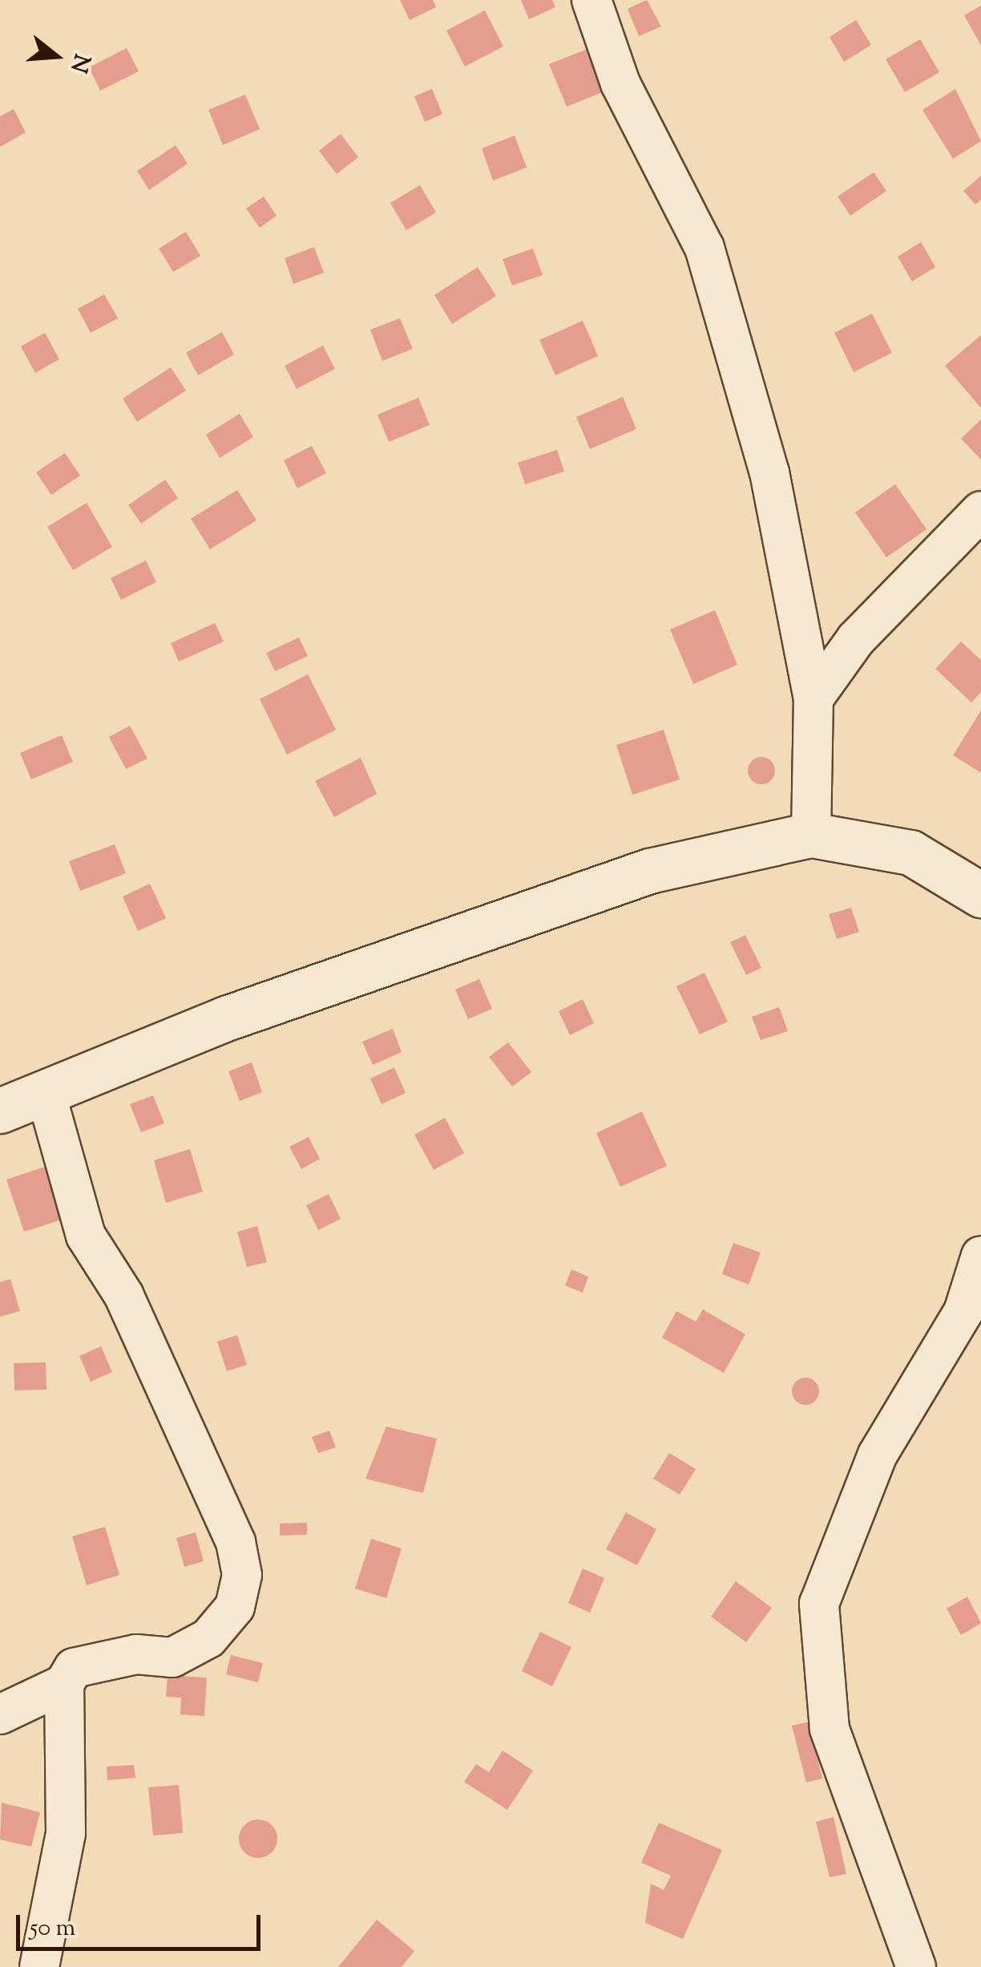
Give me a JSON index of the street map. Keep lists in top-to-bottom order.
{
  "scale_bar": "50 m",
  "north": "right"
}
